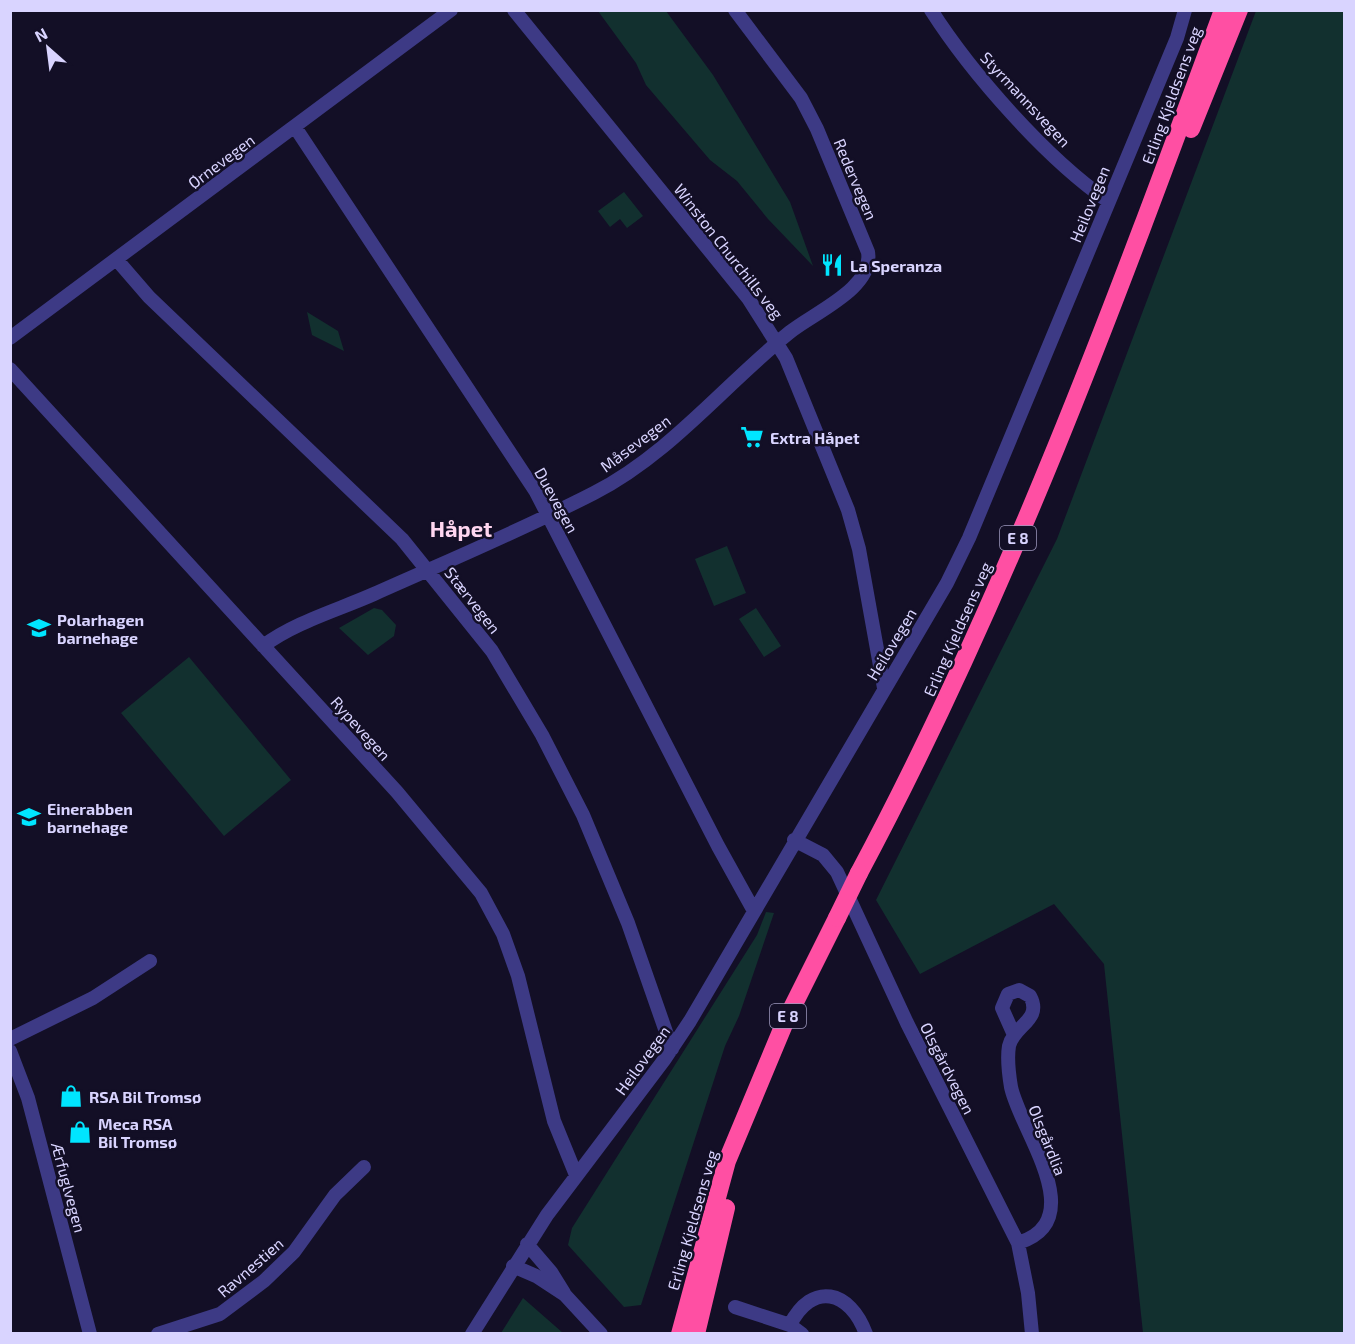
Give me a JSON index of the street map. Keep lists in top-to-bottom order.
{
  "streets": {
    "highway": ["Erling Kjeldsens veg", "E 8"],
    "street": [
      "Styrmannsvegen",
      "Ørnevegen",
      "Redervegen",
      "Heilovegen",
      "Winston Churchills veg",
      "Måsevegen",
      "Duevegen",
      "Stærvegen",
      "Rypevegen",
      "Olsgårdvegen",
      "Olsgårdlia",
      "Ærfuglvegen",
      "Ravnestien"
    ]
  },
  "crossings": [
    ["Erling Kjeldsens veg", "E 8"],
    ["Styrmannsvegen", "Heilovegen"],
    ["Ørnevegen", "Duevegen"],
    ["Ørnevegen", "Stærvegen"],
    ["Redervegen", "Winston Churchills veg"],
    ["Redervegen", "Måsevegen"],
    ["Heilovegen", "Winston Churchills veg"],
    ["Heilovegen", "Duevegen"],
    ["Heilovegen", "Stærvegen"],
    ["Heilovegen", "Rypevegen"],
    ["Heilovegen", "Olsgårdvegen"],
    ["Winston Churchills veg", "Måsevegen"],
    ["Måsevegen", "Duevegen"],
    ["Måsevegen", "Stærvegen"],
    ["Måsevegen", "Rypevegen"],
    ["Olsgårdvegen", "Olsgårdlia"]
  ],
  "districts": ["Håpet"],
  "places": {
    "restaurant": ["La Speranza"],
    "supermarket": ["Extra Håpet"],
    "school or university": ["Polarhagen barnehage", "Einerabben barnehage"],
    "shop": ["RSA Bil Tromsø", "Meca RSA Bil Tromsø"]
  },
  "north": "top left"
}
